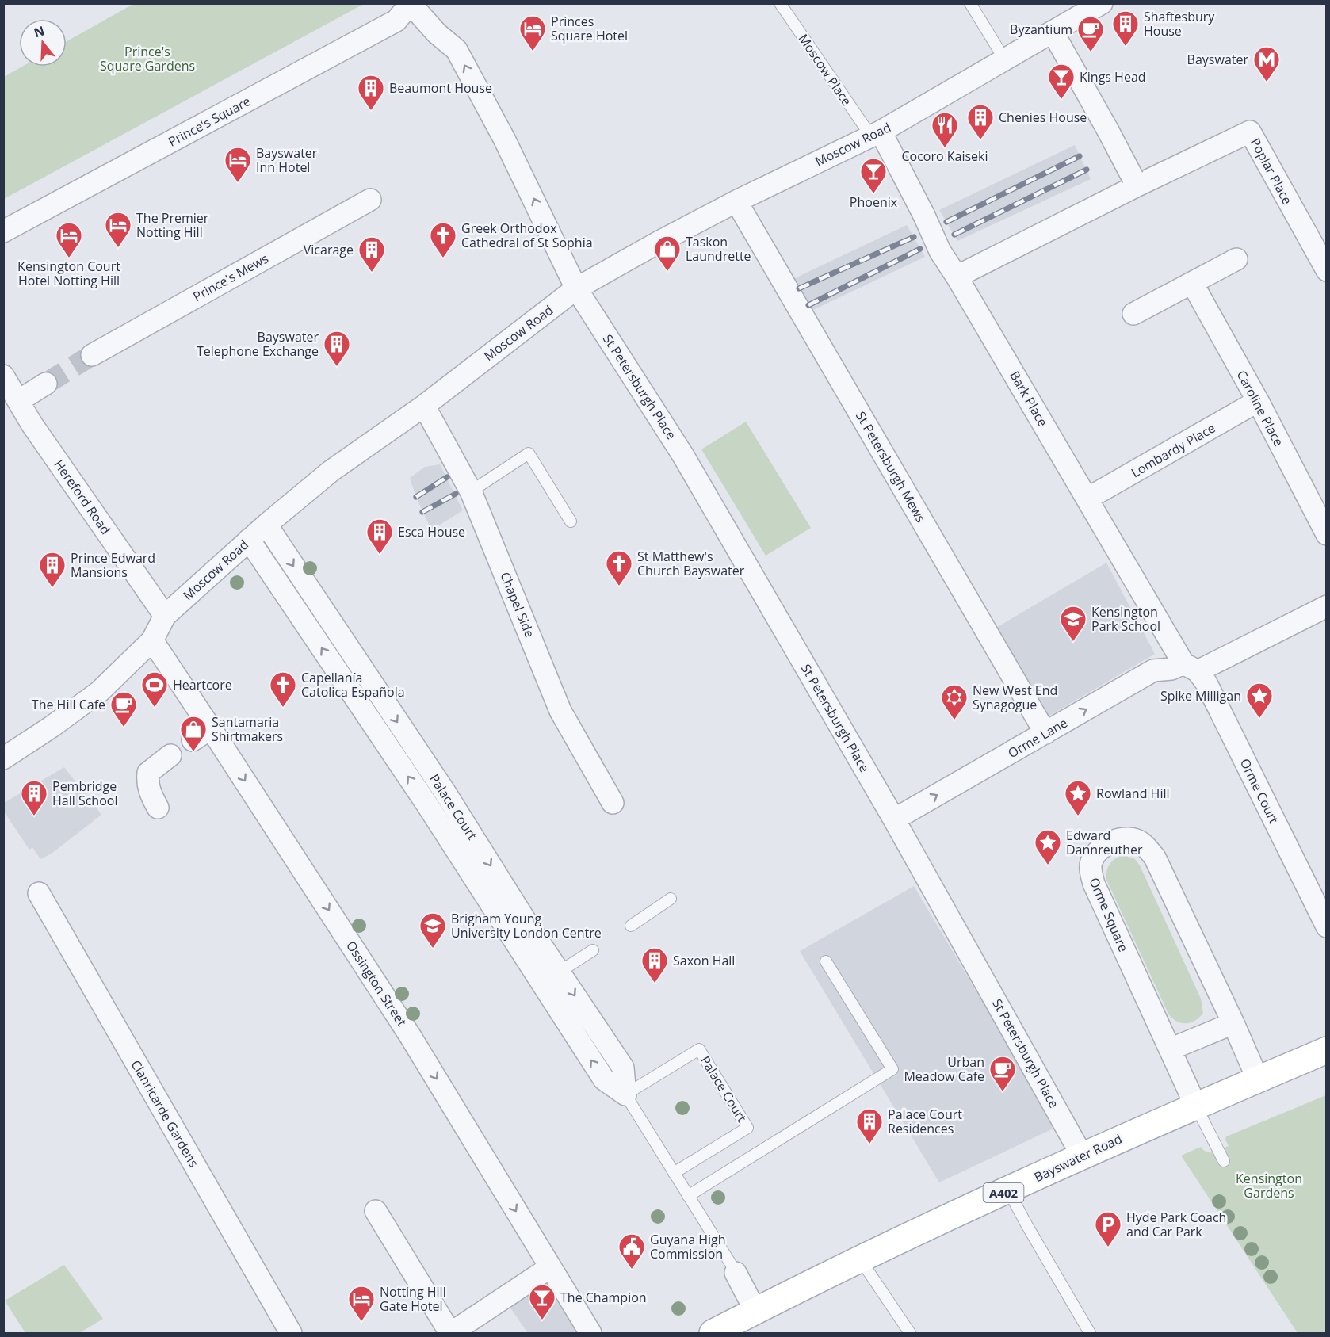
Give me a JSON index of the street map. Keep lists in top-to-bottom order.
{
  "streets": {
    "main road": ["Bayswater Road", "A402"],
    "street": [
      "Prince's Square",
      "Moscow Road",
      "Poplar Place",
      "Prince's Mews",
      "St Petersburgh Place",
      "Bark Place",
      "Caroline Place",
      "Lombardy Place",
      "St Petersburgh Mews",
      "Hereford Road",
      "Chapel Side",
      "Orme Lane",
      "Orme Court",
      "Palace Court",
      "Orme Square",
      "Ossington Street",
      "Clanricarde Gardens"
    ],
    "lane": ["Moscow Place"]
  },
  "crossings": [
    ["Moscow Place", "Moscow Road"],
    ["Moscow Place", "Bark Place"],
    ["Prince's Square", "St Petersburgh Place"],
    ["Moscow Road", "St Petersburgh Place"],
    ["Moscow Road", "Bark Place"],
    ["Moscow Road", "St Petersburgh Mews"],
    ["Moscow Road", "Hereford Road"],
    ["Moscow Road", "Chapel Side"],
    ["Moscow Road", "Palace Court"],
    ["Moscow Road", "Ossington Street"],
    ["Poplar Place", "Bark Place"],
    ["St Petersburgh Place", "Orme Lane"],
    ["St Petersburgh Place", "Bayswater Road"],
    ["Bark Place", "Lombardy Place"],
    ["Bark Place", "Orme Lane"],
    ["Bark Place", "Orme Court"],
    ["Caroline Place", "Lombardy Place"],
    ["St Petersburgh Mews", "Orme Lane"],
    ["Orme Lane", "Orme Court"],
    ["Palace Court", "Bayswater Road"],
    ["Palace Court", "A402"],
    ["Orme Square", "Bayswater Road"],
    ["Bayswater Road", "A402"]
  ],
  "one_way": ["Orme Lane", "Ossington Street"],
  "parks": ["Prince's Square Gardens", "Kensington Gardens"],
  "places": {
    "building": [
      "Shaftesbury House",
      "Beaumont House",
      "Chenies House",
      "Vicarage",
      "Bayswater Telephone Exchange",
      "Esca House",
      "Prince Edward Mansions",
      "Pembridge Hall School",
      "Saxon Hall",
      "Palace Court Residences"
    ],
    "hotel": [
      "Princes Square Hotel",
      "Bayswater Inn Hotel",
      "The Premier Notting Hill",
      "Kensington Court Hotel Notting Hill",
      "Notting Hill Gate Hotel"
    ],
    "cafe": ["Byzantium", "The Hill Cafe", "Urban Meadow Cafe"],
    "metro station": ["Bayswater"],
    "bar": ["Kings Head", "Phoenix", "The Champion"],
    "restaurant": ["Cocoro Kaiseki"],
    "church": ["Greek Orthodox Cathedral of St Sophia", "St Matthew's Church Bayswater", "Capellanía Catolica Española"],
    "shop": ["Taskon Laundrette", "Santamaria Shirtmakers"],
    "school or university": ["Kensington Park School", "Brigham Young University London Centre"],
    "sports": ["Heartcore"],
    "place": ["Spike Milligan", "Rowland Hill", "Edward Dannreuther"],
    "synagogue": ["New West End Synagogue"],
    "parking": ["Hyde Park Coach and Car Park"],
    "public building": ["Guyana High Commission"]
  },
  "north": "top"
}
